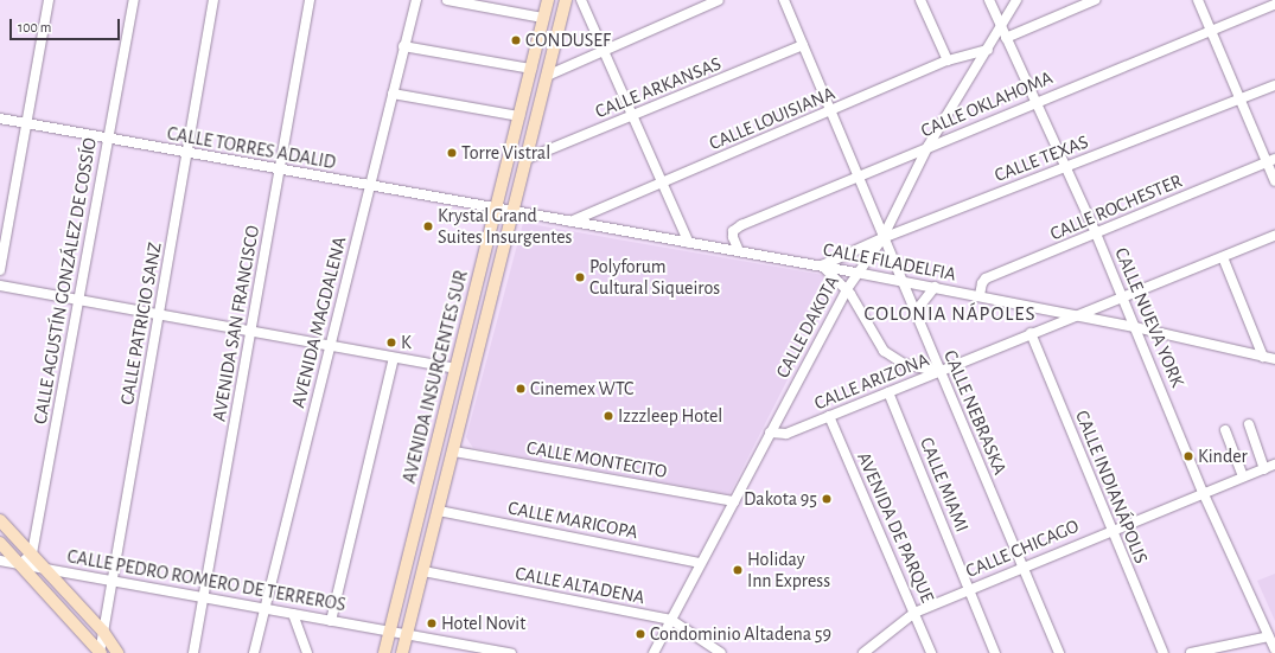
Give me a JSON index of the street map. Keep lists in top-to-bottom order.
{
  "streets": {
    "main road": ["AVENIDA INSURGENTES SUR"],
    "street": [
      "CALLE ARKANSAS",
      "CALLE OKLAHOMA",
      "CALLE LOUISIANA",
      "CALLE TORRES ADALID",
      "CALLE TEXAS",
      "CALLE ROCHESTER",
      "CALLE FILADELFIA",
      "CALLE AGUSTÍN GONZÁLEZ DE COSSÍO",
      "CALLE NUEVA YORK",
      "AVENIDA MAGDALENA",
      "CALLE PATRICIO SANZ",
      "AVENIDA SAN FRANCISCO",
      "CALLE DAKOTA",
      "CALLE ARIZONA",
      "CALLE NEBRASKA",
      "CALLE MONTECITO",
      "CALLE MIAMI",
      "CALLE INDIANÁPOLIS",
      "CALLE MARICOPA",
      "AVENIDA DE PARQUE",
      "CALLE CHICAGO",
      "CALLE PEDRO ROMERO DE TERREROS",
      "CALLE ALTADENA"
    ]
  },
  "crossings": [
    ["CALLE ARKANSAS", "AVENIDA INSURGENTES SUR"],
    ["CALLE ARKANSAS", "CALLE NEBRASKA"],
    ["CALLE OKLAHOMA", "CALLE FILADELFIA"],
    ["CALLE OKLAHOMA", "CALLE NUEVA YORK"],
    ["CALLE OKLAHOMA", "CALLE DAKOTA"],
    ["CALLE OKLAHOMA", "CALLE NEBRASKA"],
    ["CALLE LOUISIANA", "CALLE FILADELFIA"],
    ["CALLE LOUISIANA", "CALLE DAKOTA"],
    ["CALLE LOUISIANA", "CALLE NEBRASKA"],
    ["CALLE TORRES ADALID", "CALLE FILADELFIA"],
    ["CALLE TORRES ADALID", "CALLE AGUSTÍN GONZÁLEZ DE COSSÍO"],
    ["CALLE TORRES ADALID", "AVENIDA MAGDALENA"],
    ["CALLE TORRES ADALID", "CALLE PATRICIO SANZ"],
    ["CALLE TORRES ADALID", "AVENIDA SAN FRANCISCO"],
    ["CALLE TORRES ADALID", "AVENIDA INSURGENTES SUR"],
    ["CALLE TEXAS", "CALLE FILADELFIA"],
    ["CALLE TEXAS", "CALLE NUEVA YORK"],
    ["CALLE TEXAS", "CALLE DAKOTA"],
    ["CALLE TEXAS", "CALLE NEBRASKA"],
    ["CALLE ROCHESTER", "CALLE FILADELFIA"],
    ["CALLE ROCHESTER", "CALLE NUEVA YORK"],
    ["CALLE FILADELFIA", "CALLE NUEVA YORK"],
    ["CALLE FILADELFIA", "CALLE DAKOTA"],
    ["CALLE FILADELFIA", "AVENIDA INSURGENTES SUR"],
    ["CALLE FILADELFIA", "CALLE ARIZONA"],
    ["CALLE FILADELFIA", "CALLE NEBRASKA"],
    ["CALLE NUEVA YORK", "CALLE DAKOTA"],
    ["CALLE NUEVA YORK", "CALLE ARIZONA"],
    ["CALLE NUEVA YORK", "CALLE CHICAGO"],
    ["AVENIDA MAGDALENA", "CALLE PEDRO ROMERO DE TERREROS"],
    ["CALLE PATRICIO SANZ", "CALLE PEDRO ROMERO DE TERREROS"],
    ["AVENIDA SAN FRANCISCO", "CALLE PEDRO ROMERO DE TERREROS"],
    ["CALLE DAKOTA", "CALLE ARIZONA"],
    ["CALLE DAKOTA", "CALLE NEBRASKA"],
    ["CALLE DAKOTA", "CALLE MONTECITO"],
    ["CALLE DAKOTA", "CALLE MARICOPA"],
    ["CALLE DAKOTA", "CALLE ALTADENA"],
    ["AVENIDA INSURGENTES SUR", "CALLE MONTECITO"],
    ["AVENIDA INSURGENTES SUR", "CALLE MARICOPA"],
    ["AVENIDA INSURGENTES SUR", "CALLE PEDRO ROMERO DE TERREROS"],
    ["AVENIDA INSURGENTES SUR", "CALLE ALTADENA"],
    ["CALLE ARIZONA", "CALLE NEBRASKA"],
    ["CALLE ARIZONA", "CALLE MIAMI"],
    ["CALLE ARIZONA", "CALLE INDIANÁPOLIS"],
    ["CALLE ARIZONA", "AVENIDA DE PARQUE"],
    ["CALLE NEBRASKA", "CALLE CHICAGO"],
    ["CALLE MIAMI", "CALLE CHICAGO"],
    ["CALLE INDIANÁPOLIS", "CALLE CHICAGO"],
    ["AVENIDA DE PARQUE", "CALLE CHICAGO"]
  ],
  "districts": ["COLONIA NÁPOLES"],
  "places": [
    "CONDUSEF",
    "Torre Vistral",
    "Krystal Grand Suites Insurgentes",
    "Polyforum Cultural Siqueiros",
    "K",
    "Cinemex WTC",
    "Izzzleep Hotel",
    "Kinder",
    "Dakota 95",
    "Holiday Inn Express",
    "Hotel Novit",
    "Condominio Altadena 59"
  ],
  "scale_bar": "100 m"
}
